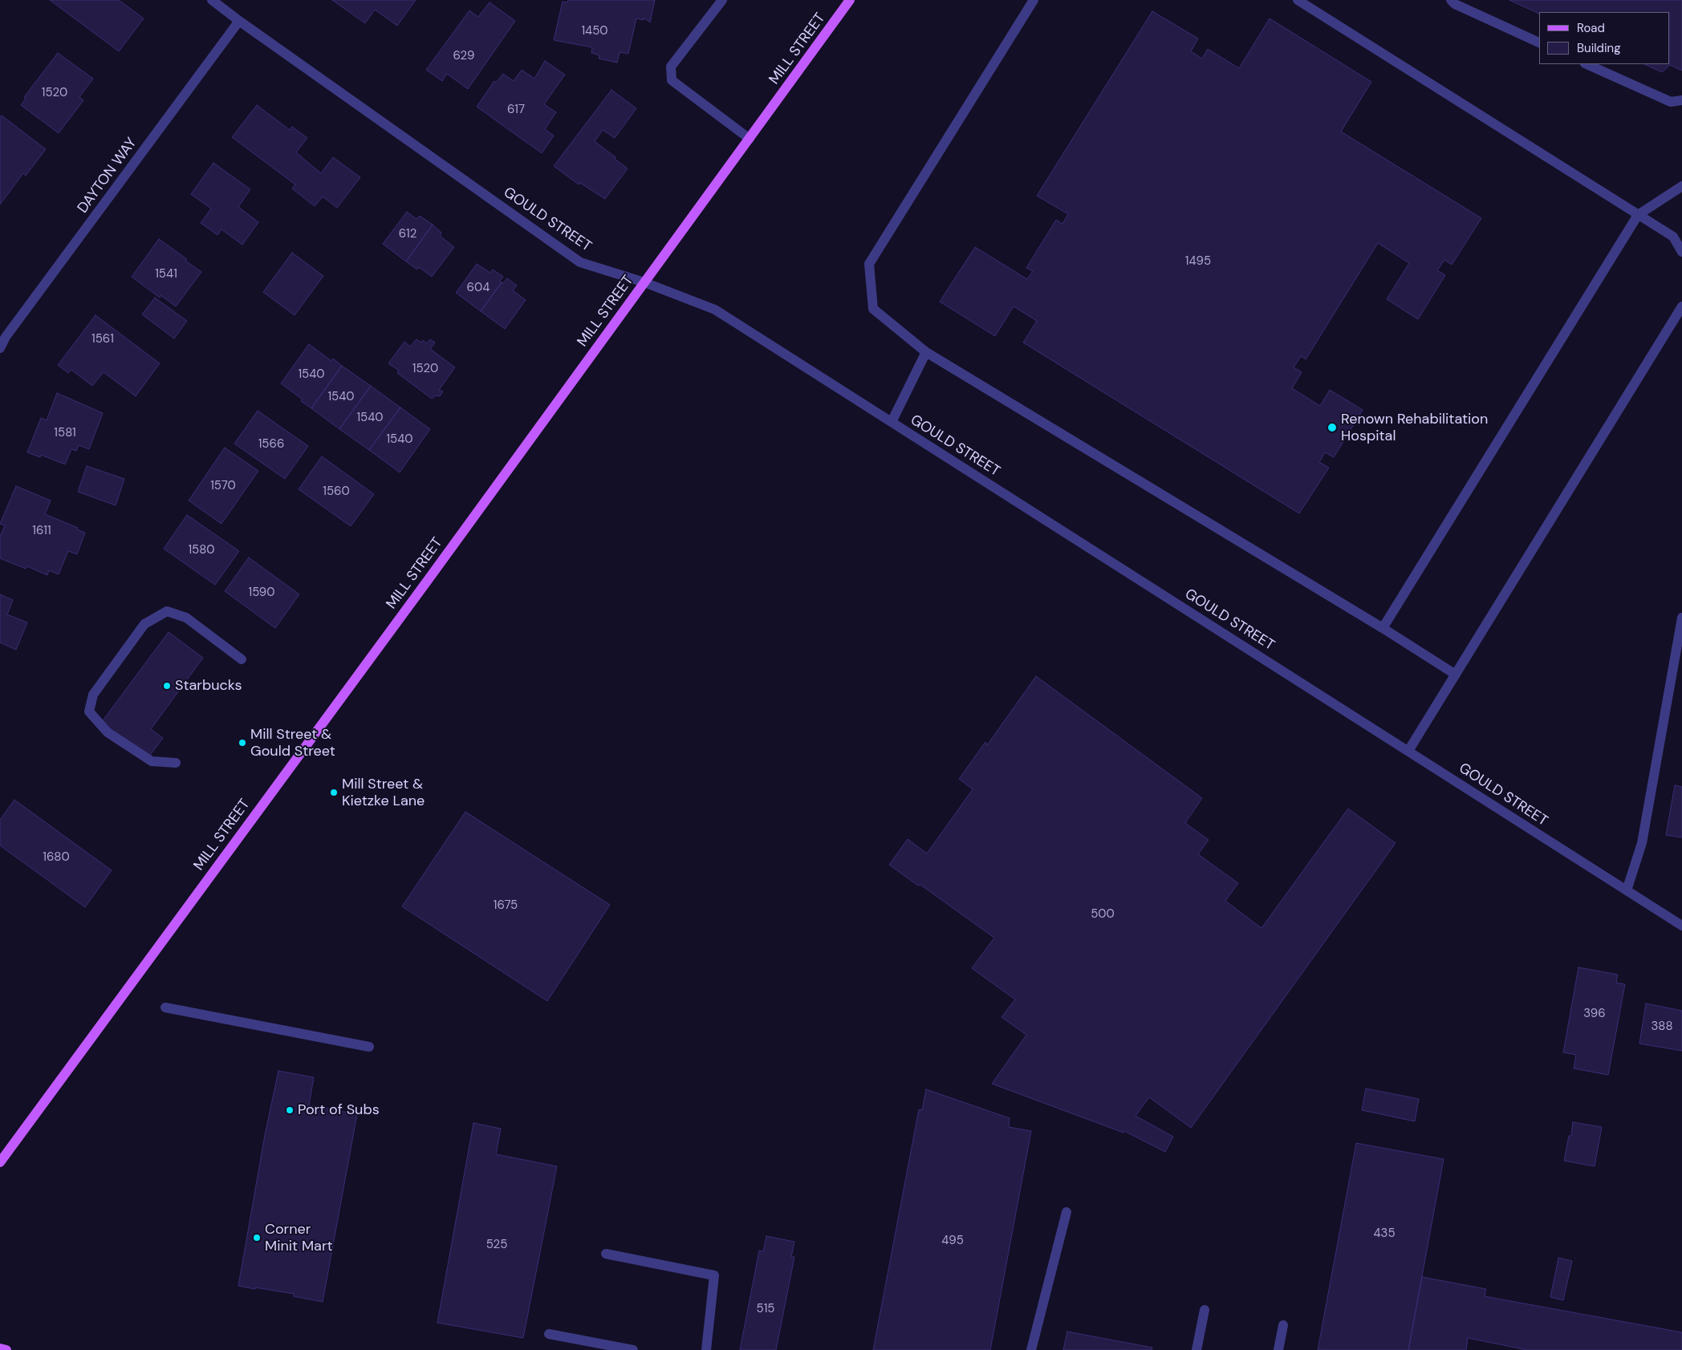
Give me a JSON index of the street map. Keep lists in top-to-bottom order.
{
  "streets": {
    "main road": ["MILL STREET"],
    "street": ["DAYTON WAY", "GOULD STREET"]
  },
  "crossings": [
    ["MILL STREET", "GOULD STREET"],
    ["DAYTON WAY", "GOULD STREET"]
  ],
  "places": [
    "Renown Rehabilitation Hospital",
    "Starbucks",
    "Mill Street & Gould Street",
    "Mill Street & Kietzke Lane",
    "Port of Subs",
    "Corner Minit Mart"
  ],
  "house_numbers": [
    "1450",
    "629",
    "1520",
    "617",
    "612",
    "1495",
    "1541",
    "604",
    "1561",
    "1520",
    "1540",
    "1540",
    "1540",
    "1581",
    "1540",
    "1566",
    "1570",
    "1560",
    "1611",
    "1580",
    "1590",
    "1680",
    "1675",
    "500",
    "396",
    "388",
    "435",
    "495",
    "525",
    "515"
  ],
  "legend": ["Road", "Building"]
}
